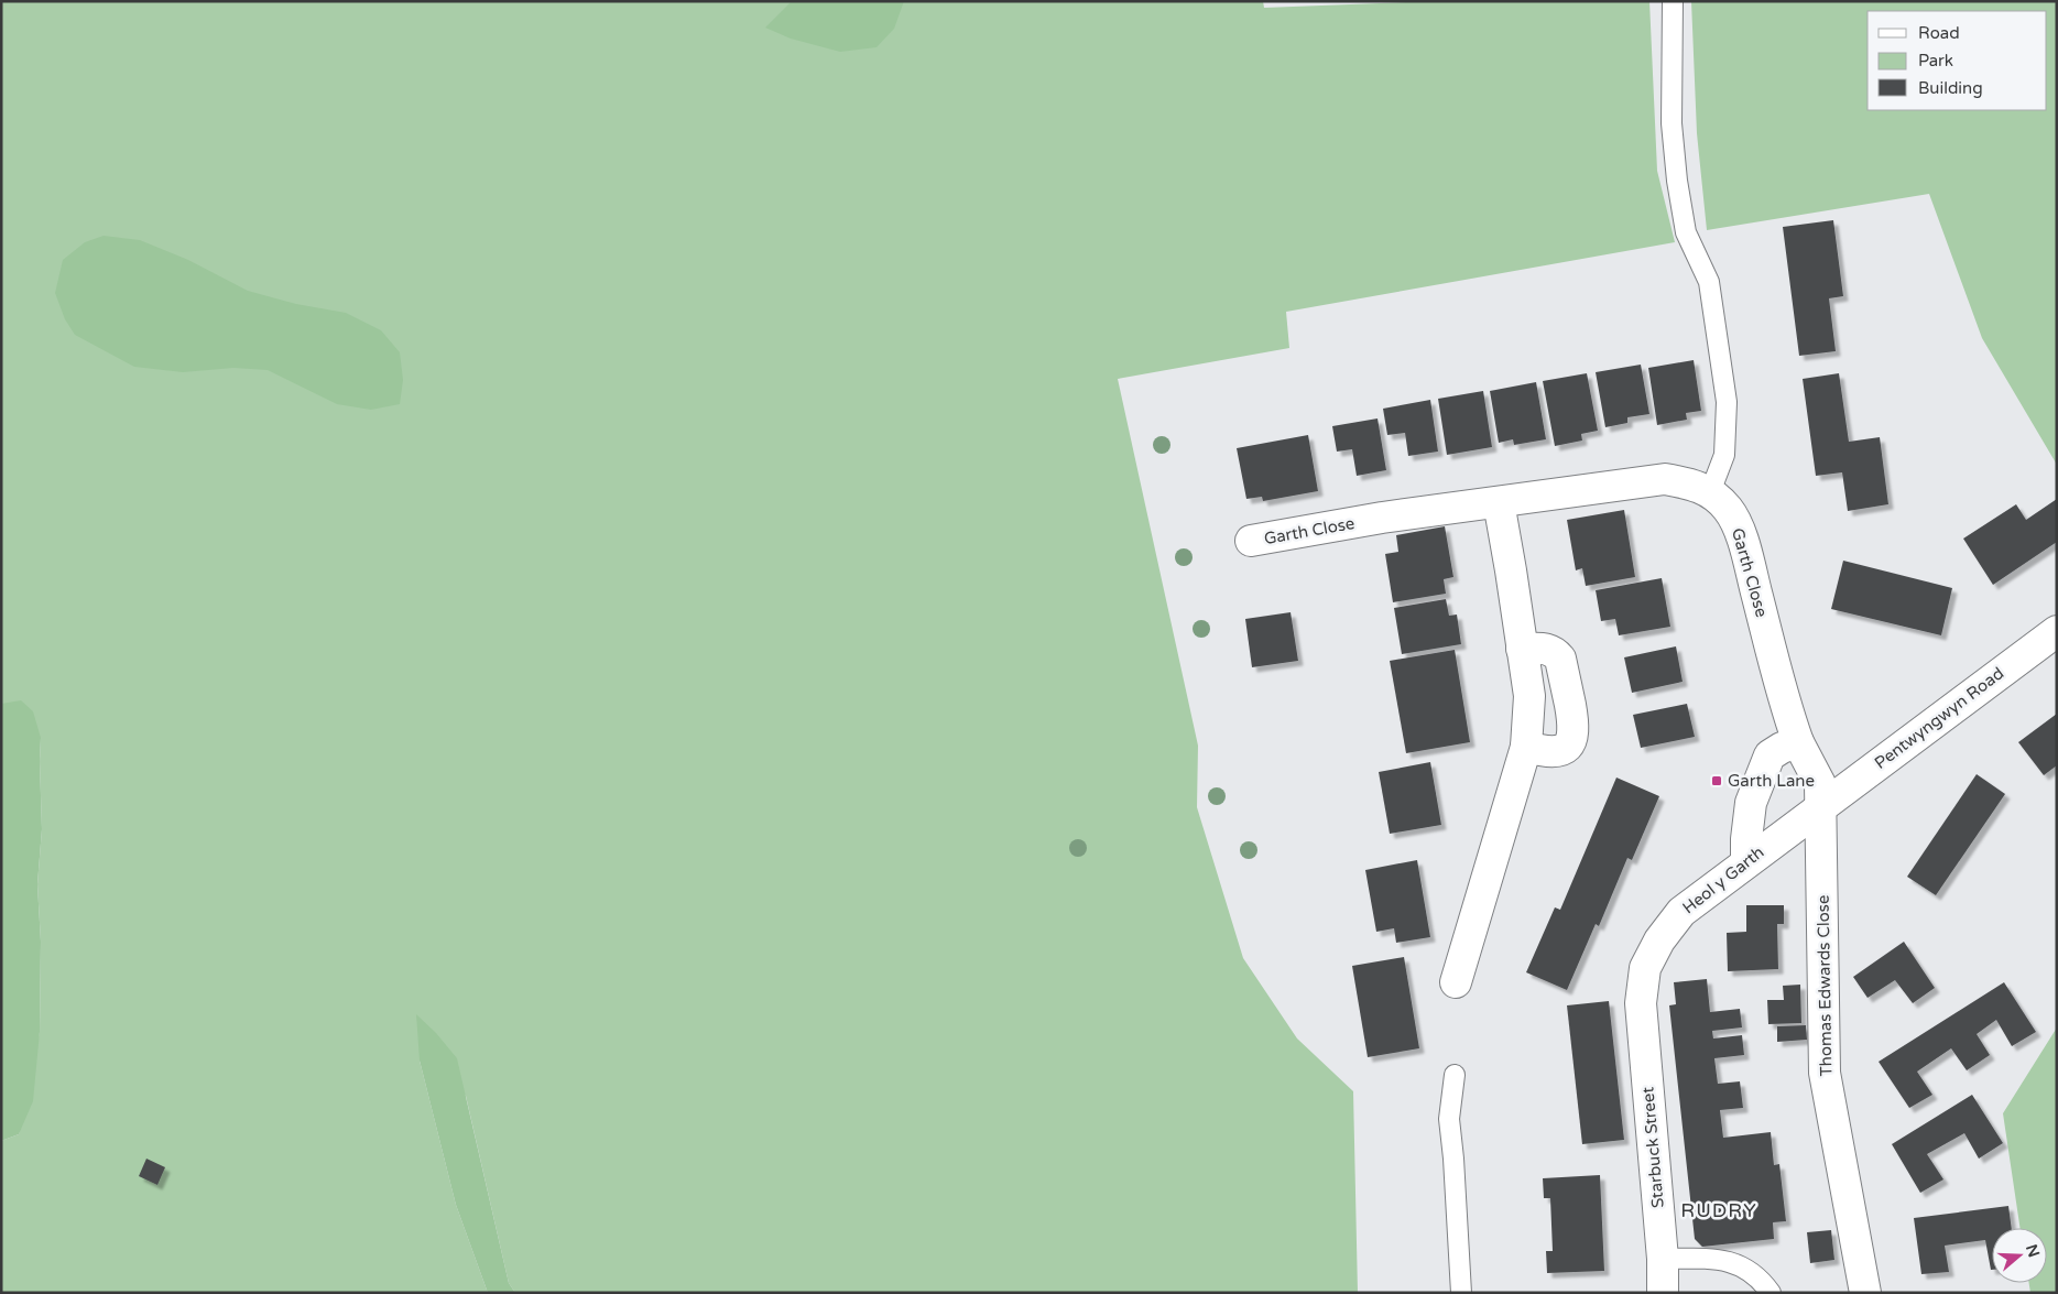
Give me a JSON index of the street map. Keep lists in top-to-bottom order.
{
  "streets": {
    "street": [
      "Garth Close",
      "Pentwyngwyn Road",
      "Heol y Garth",
      "Thomas Edwards Close",
      "Starbuck Street"
    ]
  },
  "crossings": [
    ["Garth Close", "Pentwyngwyn Road"],
    ["Garth Close", "Heol y Garth"],
    ["Garth Close", "Thomas Edwards Close"],
    ["Pentwyngwyn Road", "Heol y Garth"],
    ["Pentwyngwyn Road", "Thomas Edwards Close"],
    ["Heol y Garth", "Thomas Edwards Close"],
    ["Heol y Garth", "Starbuck Street"]
  ],
  "districts": ["RUDRY"],
  "places": {
    "transit": ["Garth Lane"]
  },
  "legend": ["Road", "Park", "Building"],
  "north": "right"
}
